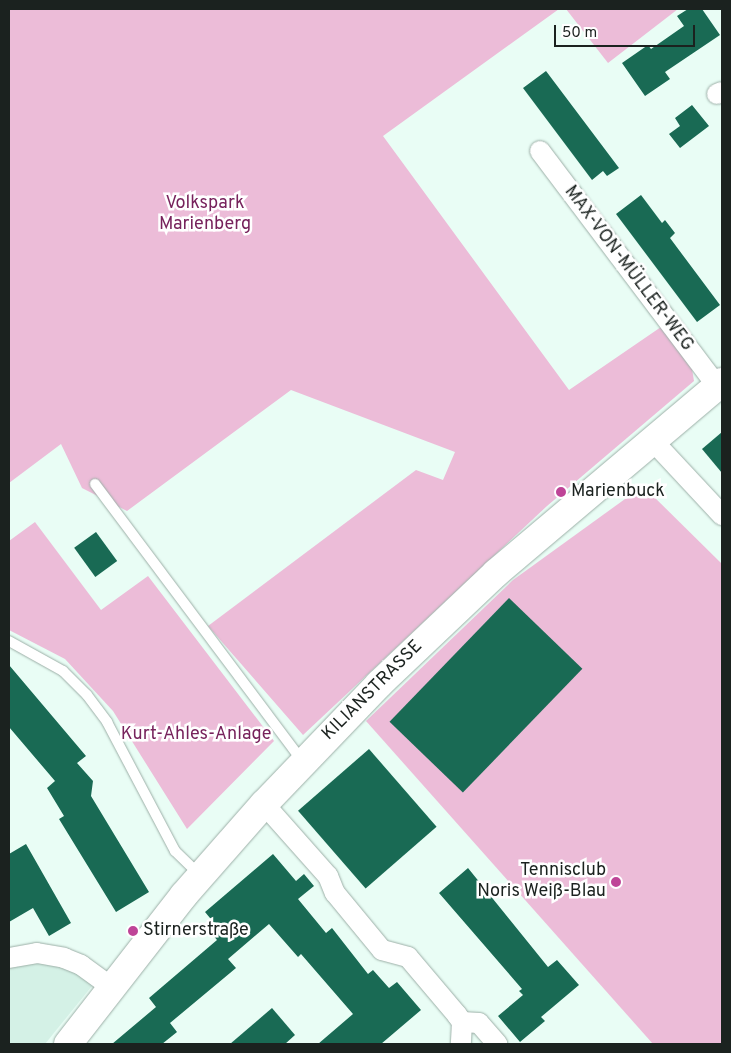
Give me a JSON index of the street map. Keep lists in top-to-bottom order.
{
  "streets": {
    "main road": ["KILIANSTRASSE"],
    "street": ["MAX-VON-MÜLLER-WEG"]
  },
  "crossings": [
    ["MAX-VON-MÜLLER-WEG", "KILIANSTRASSE"]
  ],
  "parks": ["Volkspark Marienberg", "Kurt-Ahles-Anlage"],
  "places": ["Marienbuck", "Tennisclub Noris Weiß-Blau", "Stirnerstraße"],
  "scale_bar": "50 m"
}
